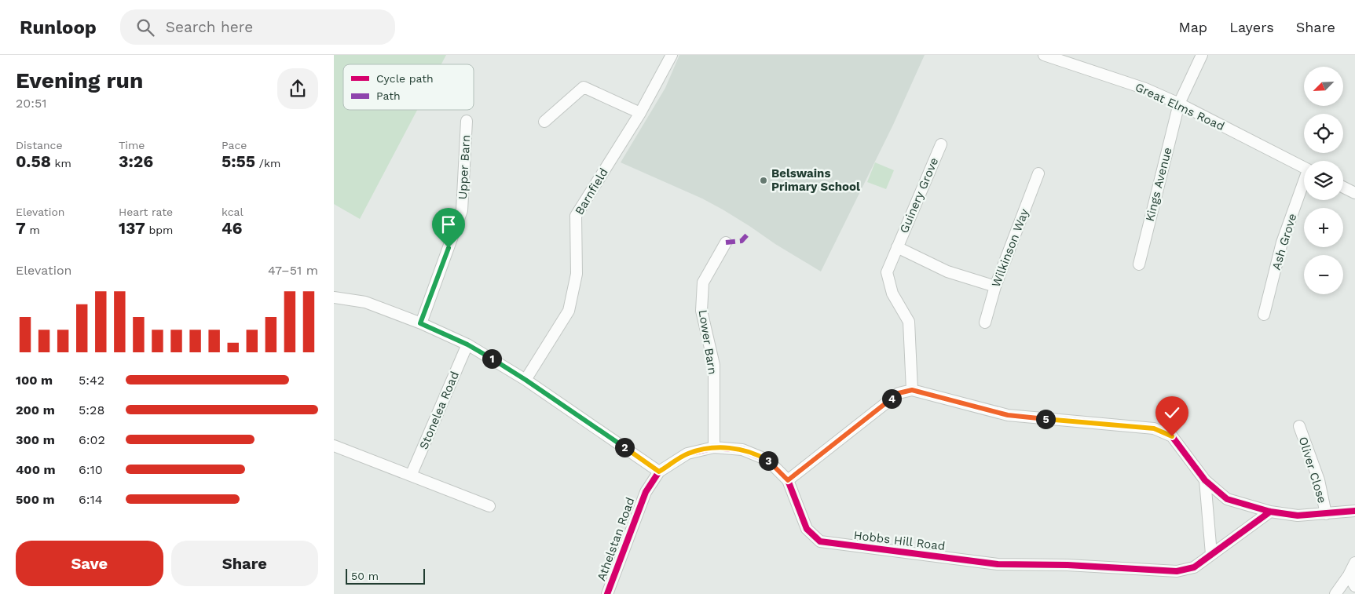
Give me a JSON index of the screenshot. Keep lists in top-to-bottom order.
{
  "streets": {
    "street": [
      "Great Elms Road",
      "Upper Barn",
      "Kings Avenue",
      "Barnfield",
      "Guinery Grove",
      "Ash Grove",
      "Wilkinson Way",
      "Lower Barn",
      "Stonelea Road",
      "Oliver Close",
      "Athelstan Road",
      "Hobbs Hill Road"
    ]
  },
  "crossings": [
    ["Great Elms Road", "Kings Avenue"],
    ["Guinery Grove", "Wilkinson Way"],
    ["Lower Barn", "Hobbs Hill Road"],
    ["Athelstan Road", "Hobbs Hill Road"]
  ],
  "places": ["Belswains Primary School"],
  "legend": ["Cycle path", "Path"],
  "scale_bar": "50 m",
  "north": "bottom left",
  "page": {
    "header": "Runloop",
    "search": "Search here",
    "nav": ["Map", "Layers", "Share"],
    "heading": ["Evening run", "20:51"],
    "map_buttons": ["+", "−"],
    "stats": [
      ["Distance", "0.58 km"],
      ["Time", "3:26"],
      ["Pace", "5:55 /km"],
      ["Elevation", "7 m"],
      ["Heart rate", "137 bpm"],
      ["kcal", "46"]
    ],
    "chart": ["Elevation", "47–51 m"],
    "pins": [
      "1",
      "4",
      "5",
      "2",
      "3"
    ],
    "list": [
      {
        "name": "100 m",
        "note": "5:42"
      },
      {
        "name": "200 m",
        "note": "5:28"
      },
      {
        "name": "300 m",
        "note": "6:02"
      },
      {
        "name": "400 m",
        "note": "6:10"
      },
      {
        "name": "500 m",
        "note": "6:14"
      }
    ],
    "buttons": ["Save", "Share"],
    "scale": "50 m"
  }
}
